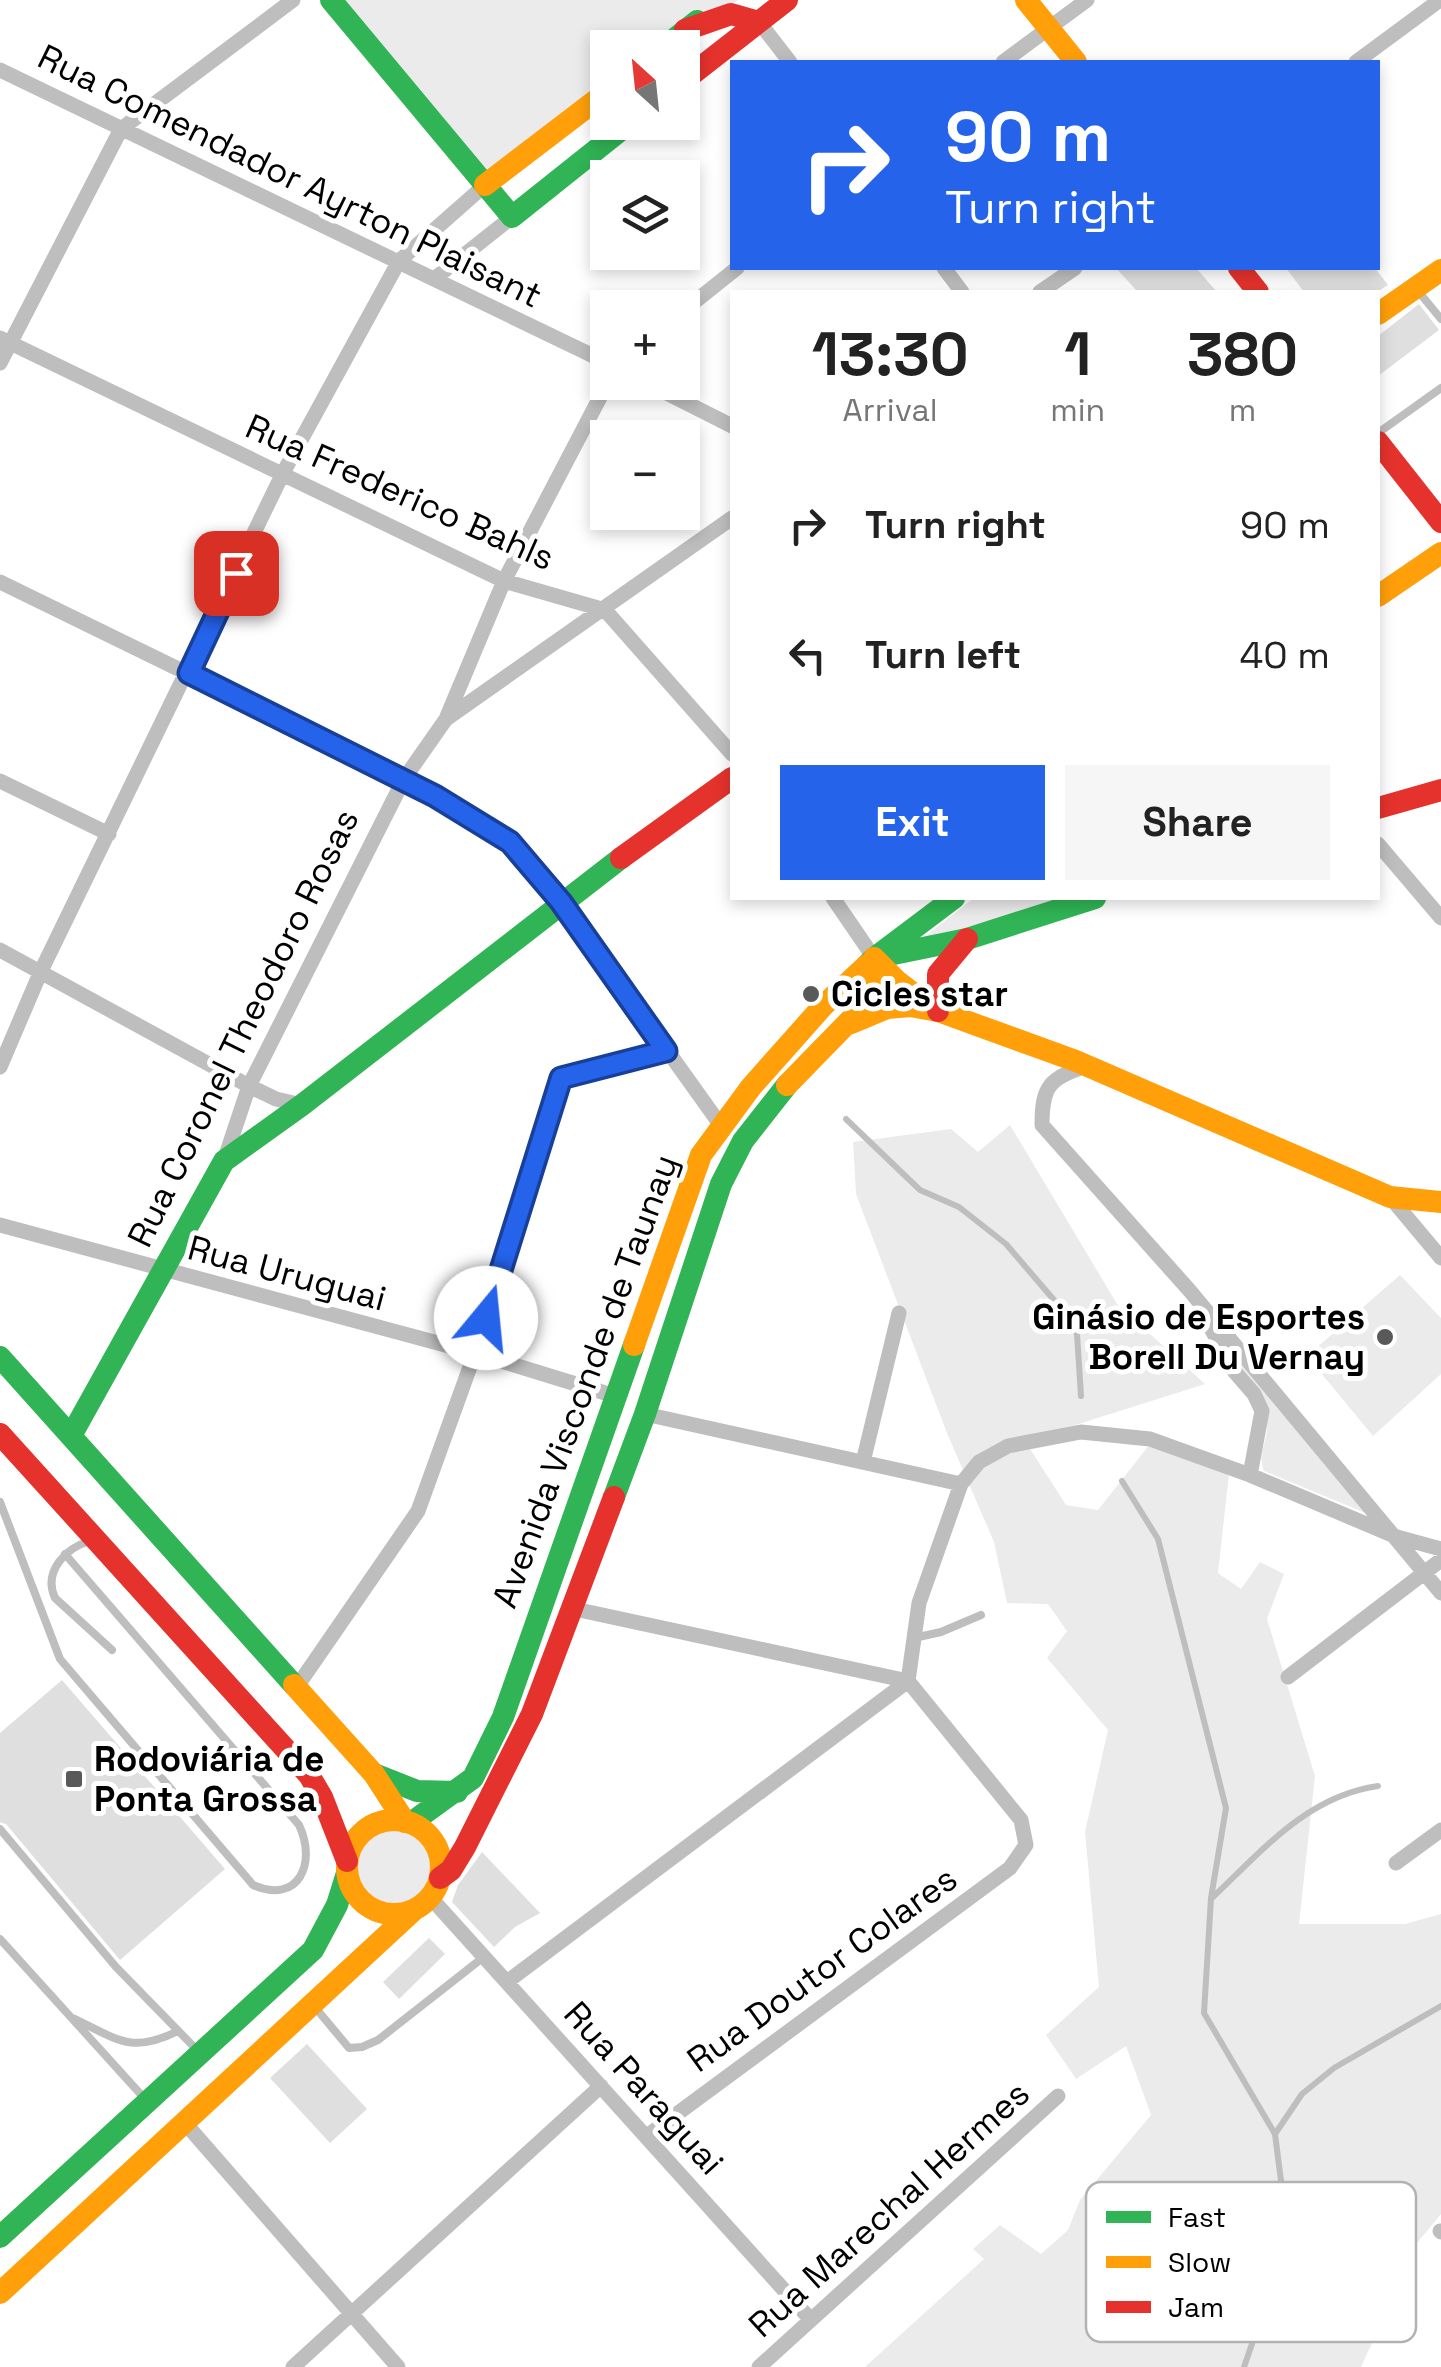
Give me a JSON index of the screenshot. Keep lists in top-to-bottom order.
{
  "streets": {
    "main road": ["Rua Coronel Theodoro Rosas", "Avenida Visconde de Taunay"],
    "street": [
      "Rua Comendador Ayrton Plaisant",
      "Rua Frederico Bahls",
      "Rua Uruguai",
      "Rua Doutor Colares",
      "Rua Paraguai",
      "Rua Marechal Hermes"
    ]
  },
  "crossings": [
    ["Rua Frederico Bahls", "Rua Coronel Theodoro Rosas"],
    ["Rua Coronel Theodoro Rosas", "Rua Uruguai"],
    ["Rua Uruguai", "Avenida Visconde de Taunay"],
    ["Avenida Visconde de Taunay", "Rua Paraguai"],
    ["Rua Doutor Colares", "Rua Paraguai"],
    ["Rua Paraguai", "Rua Marechal Hermes"]
  ],
  "places": {
    "other": ["Cicles star", "Ginásio de Esportes Borell Du Vernay"],
    "transit": ["Rodoviária de Ponta Grossa"]
  },
  "legend": ["Fast", "Slow", "Jam"],
  "north": "top left",
  "page": {
    "map_buttons": ["+", "−"],
    "turn": ["90 m", "Turn right"],
    "eta": [
      "13:30",
      "Arrival",
      "1",
      "min",
      "380",
      "m"
    ],
    "list": [
      {
        "name": "Turn right",
        "value": "90 m"
      },
      {
        "name": "Turn left",
        "value": "40 m"
      }
    ],
    "buttons": ["Exit", "Share"]
  }
}
